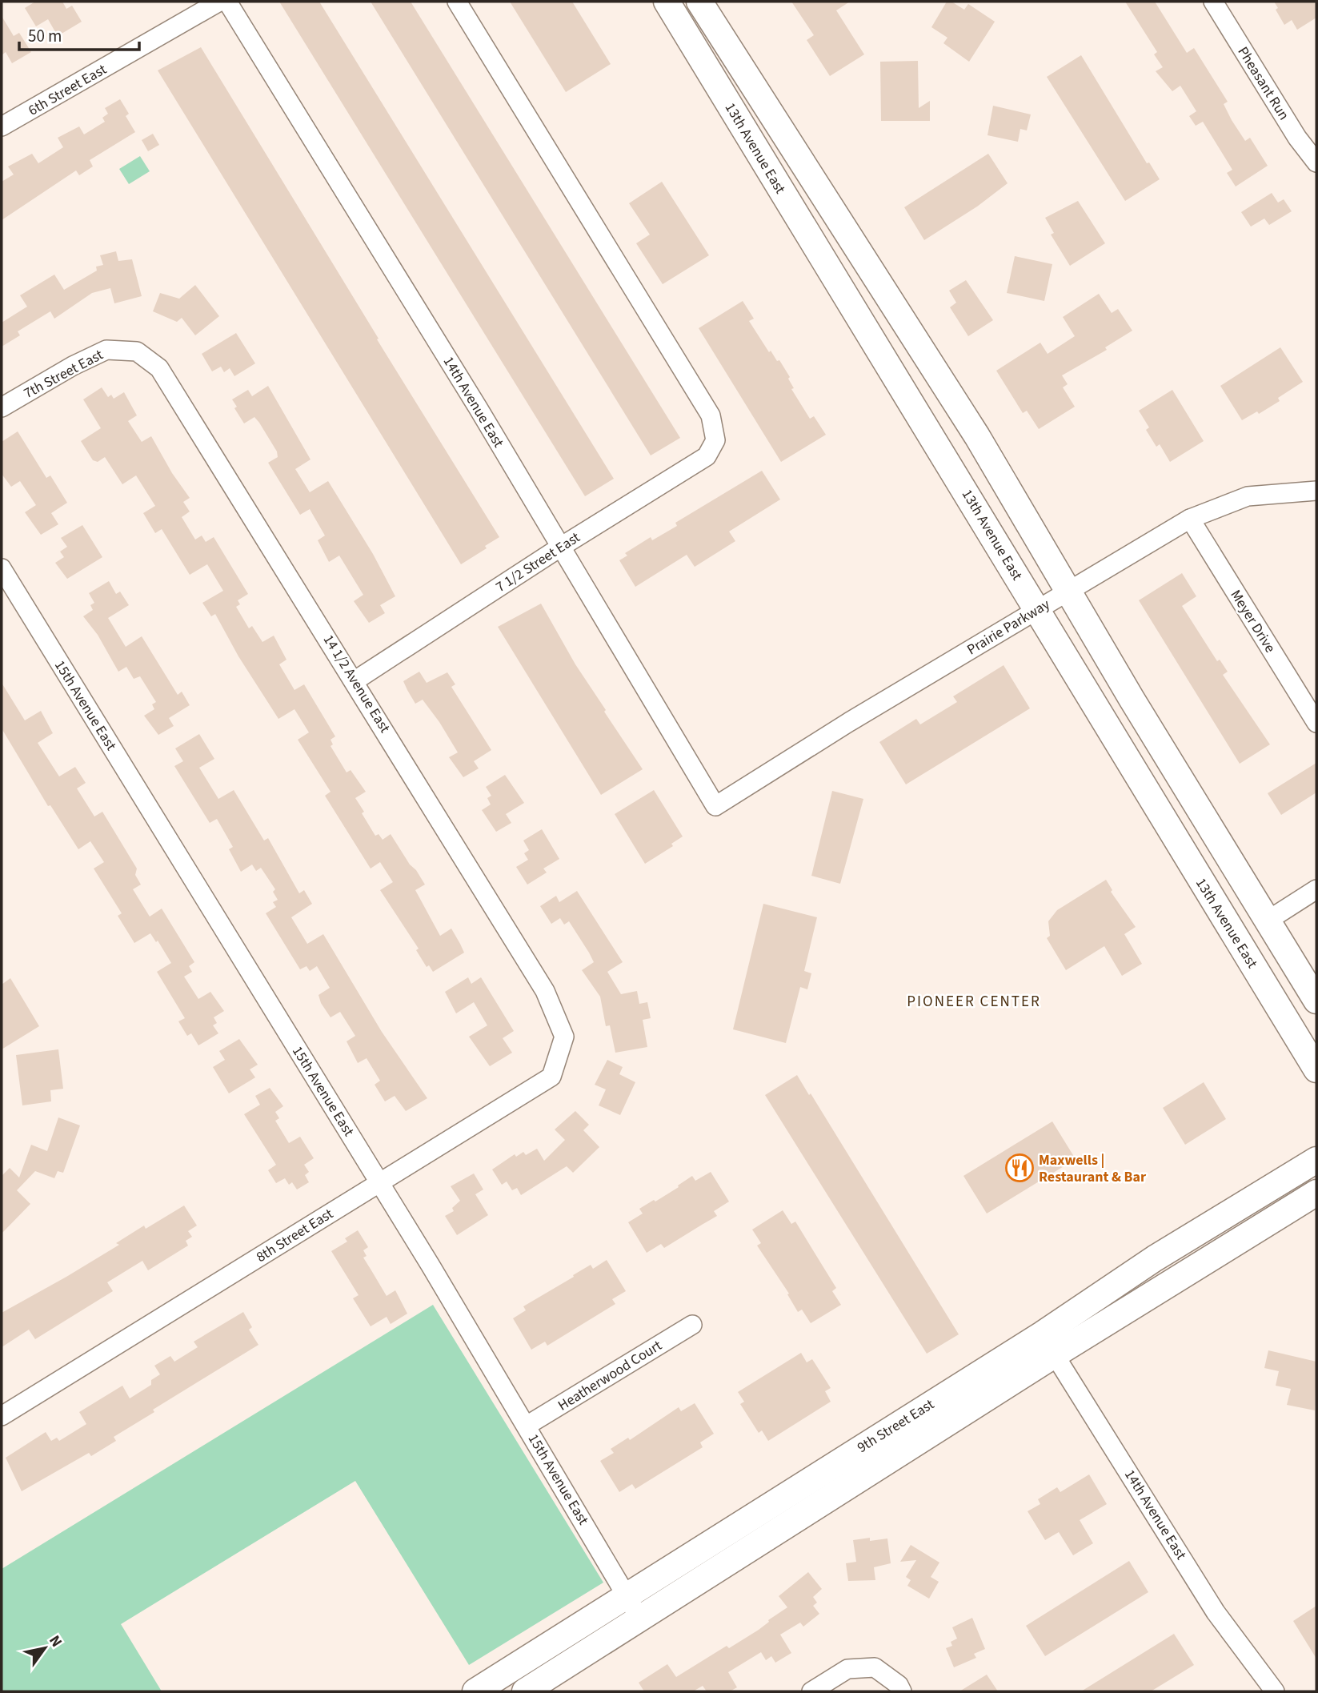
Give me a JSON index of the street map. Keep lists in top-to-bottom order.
{
  "streets": {
    "main road": ["13th Avenue East", "9th Street East"],
    "street": [
      "Pheasant Run",
      "6th Street East",
      "7th Street East",
      "14th Avenue East",
      "7 1/2 Street East",
      "Meyer Drive",
      "Prairie Parkway",
      "14 1/2 Avenue East",
      "15th Avenue East",
      "8th Street East",
      "Heatherwood Court"
    ]
  },
  "crossings": [
    ["13th Avenue East", "Prairie Parkway"],
    ["7th Street East", "14 1/2 Avenue East"],
    ["14th Avenue East", "7 1/2 Street East"],
    ["14th Avenue East", "Prairie Parkway"],
    ["14th Avenue East", "9th Street East"],
    ["7 1/2 Street East", "14 1/2 Avenue East"],
    ["Meyer Drive", "Prairie Parkway"],
    ["14 1/2 Avenue East", "8th Street East"],
    ["15th Avenue East", "8th Street East"],
    ["15th Avenue East", "Heatherwood Court"],
    ["15th Avenue East", "9th Street East"]
  ],
  "districts": ["PIONEER CENTER"],
  "places": {
    "restaurant": ["Maxwells | Restaurant & Bar"]
  },
  "scale_bar": "50 m",
  "north": "top right"
}
